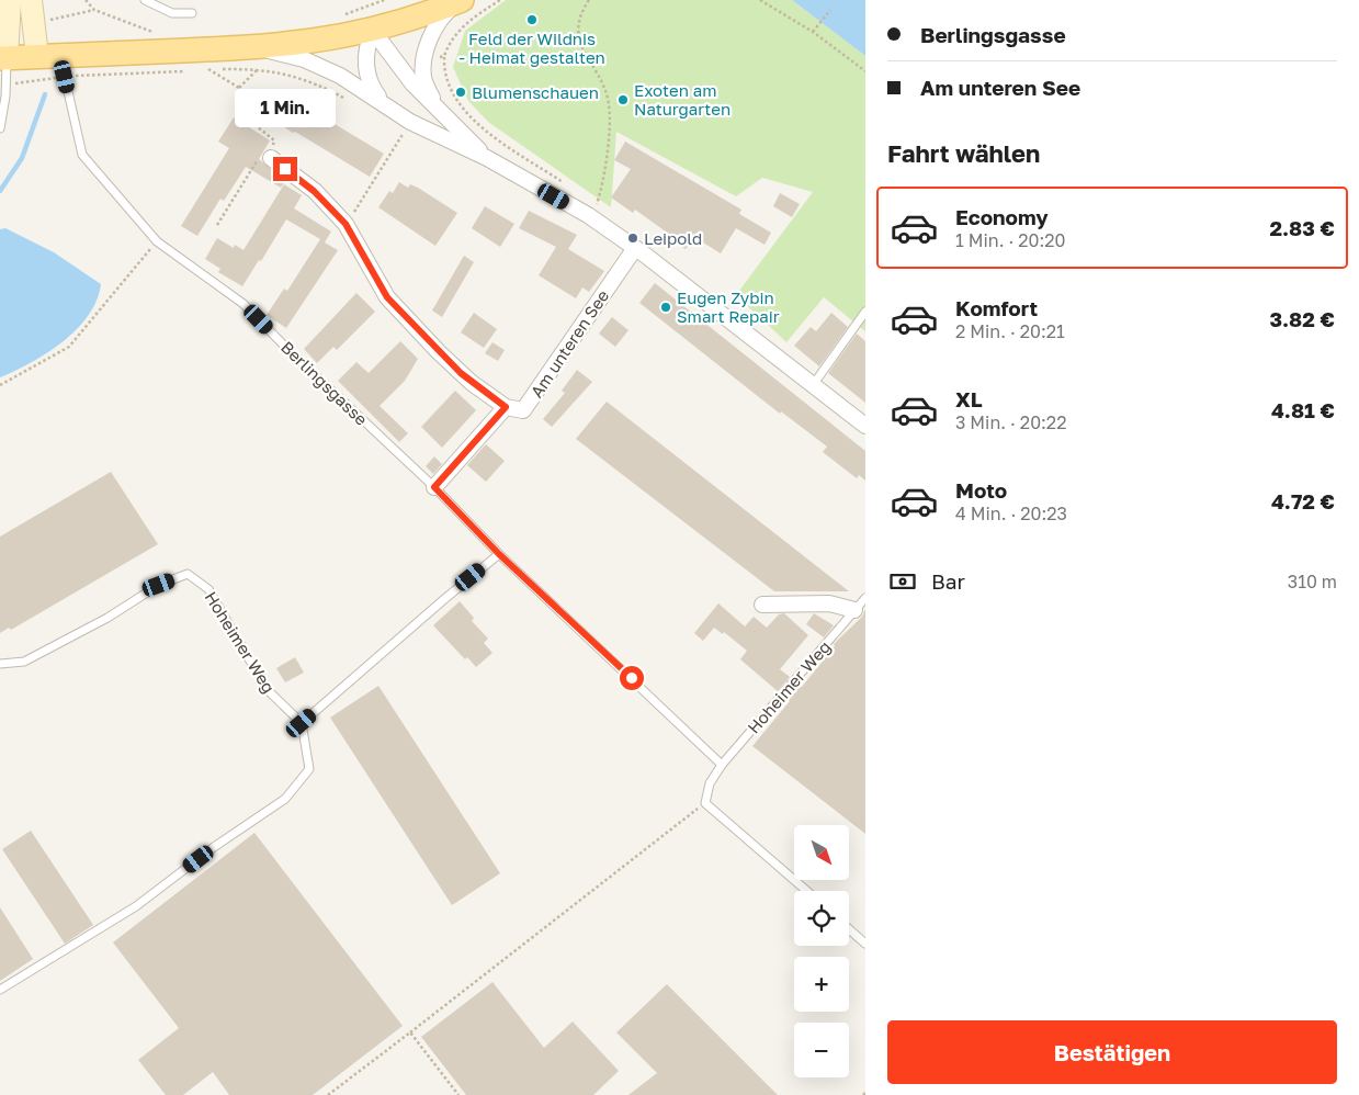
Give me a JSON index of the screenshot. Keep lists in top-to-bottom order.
{
  "streets": {
    "street": ["Am unteren See", "Hoheimer Weg"],
    "lane": ["Berlingsgasse"]
  },
  "crossings": [
    ["Berlingsgasse", "Hoheimer Weg"]
  ],
  "places": [
    "Feld der Wildnis - Heimat gestalten",
    "Blumenschauen",
    "Exoten am Naturgarten",
    "Leipold",
    "Eugen Zybin Smart Repair"
  ],
  "north": "bottom right",
  "page": {
    "banner": ["Berlingsgasse", "Am unteren See"],
    "bubble": "1 Min.",
    "heading": "Fahrt wählen",
    "list": [
      {
        "name": "Economy",
        "note": "1 Min. · 20:20",
        "value": "2.83 €"
      },
      {
        "name": "Komfort",
        "note": "2 Min. · 20:21",
        "value": "3.82 €"
      },
      {
        "name": "XL",
        "note": "3 Min. · 20:22",
        "value": "4.81 €"
      },
      {
        "name": "Moto",
        "note": "4 Min. · 20:23",
        "value": "4.72 €"
      }
    ],
    "pay": ["Bar", "310 m"],
    "map_buttons": ["+", "−"],
    "buttons": "Bestätigen"
  }
}
